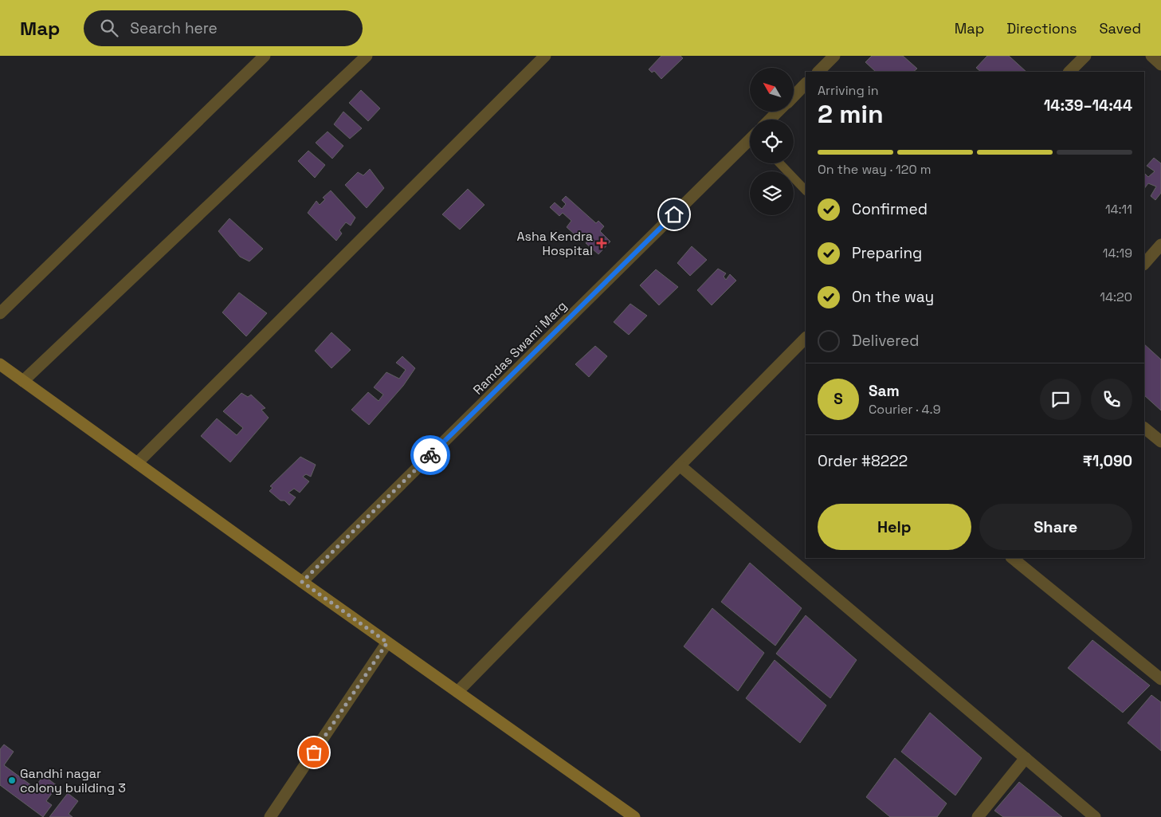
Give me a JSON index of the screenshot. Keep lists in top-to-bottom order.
{
  "streets": {
    "street": ["Ramdas Swami Marg"]
  },
  "places": {
    "health": ["Asha Kendra Hospital"],
    "other": ["Gandhi nagar colony building 3"]
  },
  "north": "top left",
  "page": {
    "header": "Map",
    "search": "Search here",
    "nav": ["Map", "Directions", "Saved"],
    "heading": ["2 min", "Arriving in", "14:39–14:44"],
    "panel": [
      "Sam",
      "Courier · 4.9",
      "Order #8222",
      "₹1,090"
    ],
    "bar": "On the way · 120 m",
    "list": [
      ["Confirmed", "14:11"],
      ["Preparing", "14:19"],
      ["On the way", "14:20"],
      "Delivered"
    ],
    "round": "S",
    "buttons": ["Help", "Share"]
  }
}
